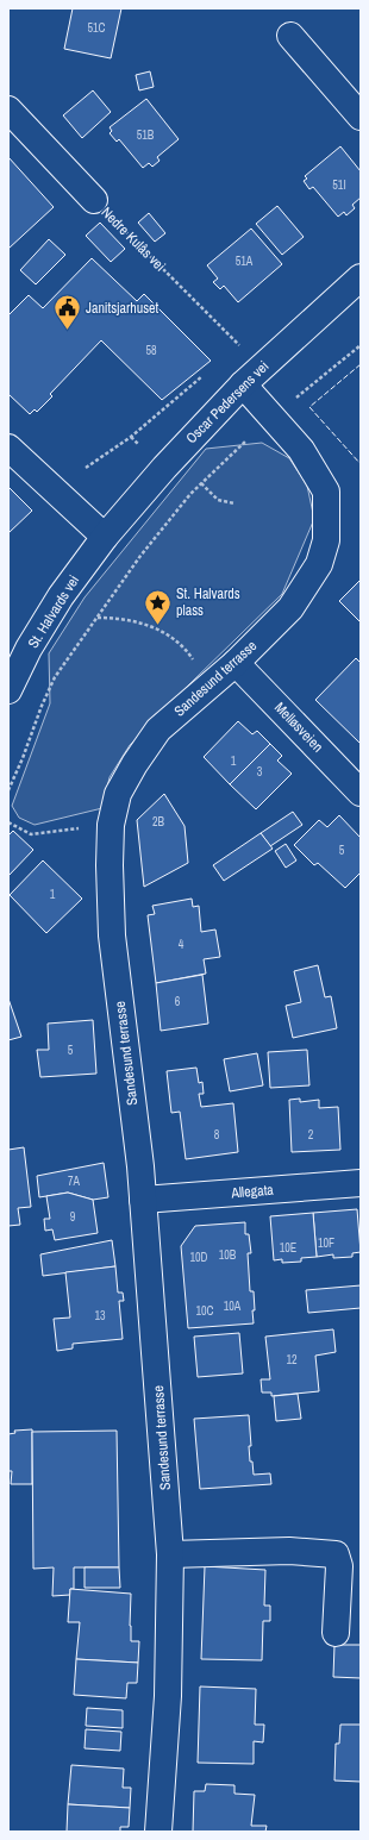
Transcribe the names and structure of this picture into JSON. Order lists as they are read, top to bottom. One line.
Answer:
{"streets":{"street":["Nedre Kulås vei","Oscar Pedersens vei","St. Halvards vei","Sandesund terrasse","Melløsveien","Allegata"]},"crossings":[["Nedre Kulås vei","Oscar Pedersens vei"],["Nedre Kulås vei","Sandesund terrasse"],["Oscar Pedersens vei","St. Halvards vei"],["Oscar Pedersens vei","Sandesund terrasse"],["Sandesund terrasse","Melløsveien"],["Sandesund terrasse","Allegata"]],"places":{"public building":["Janitsjarhuset"],"place":["St. Halvards plass"]},"house_numbers":["51C","51B","51I","51A","58","1","3","2B","5","1","4","6","5","8","2","7A","9","10F","10E","10B","10D","10A","10C","13","12"]}
